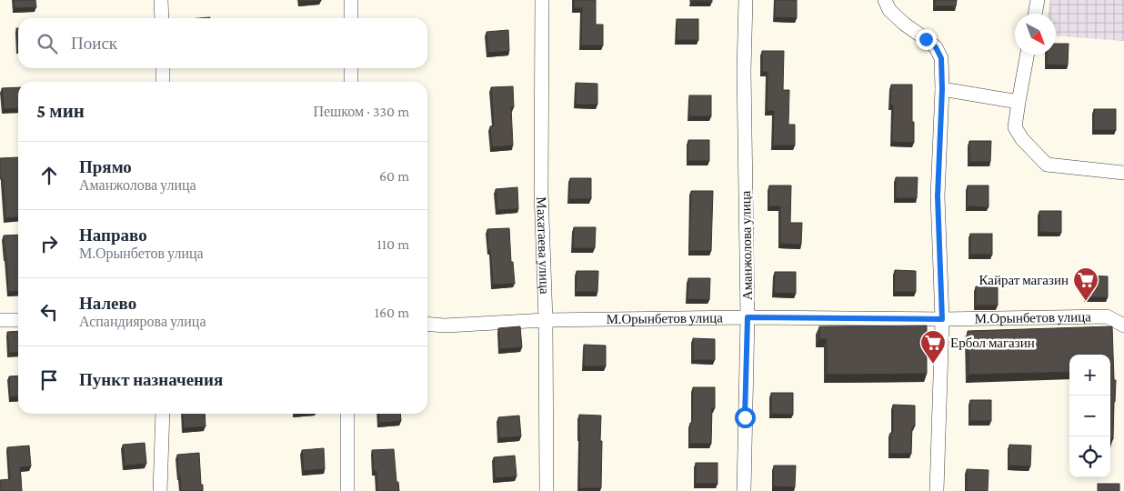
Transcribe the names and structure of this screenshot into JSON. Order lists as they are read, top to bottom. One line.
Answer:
{"streets":{"street":["Махатаева улица","Аманжолова улица","М.Орынбетов улица"]},"crossings":[["Махатаева улица","М.Орынбетов улица"],["Аманжолова улица","М.Орынбетов улица"]],"places":{"supermarket":["Кайрат магазин","Ербол магазин"]},"north":"bottom right","page":{"search":"Поиск","heading":["5 мин","Пешком · 330 m"],"list":[["Прямо","Аманжолова улица","60 m"],["Направо","М.Орынбетов улица","110 m"],["Налево","Аспандиярова улица","160 m"],"Пункт назначения"],"map_buttons":["+","−"]}}
